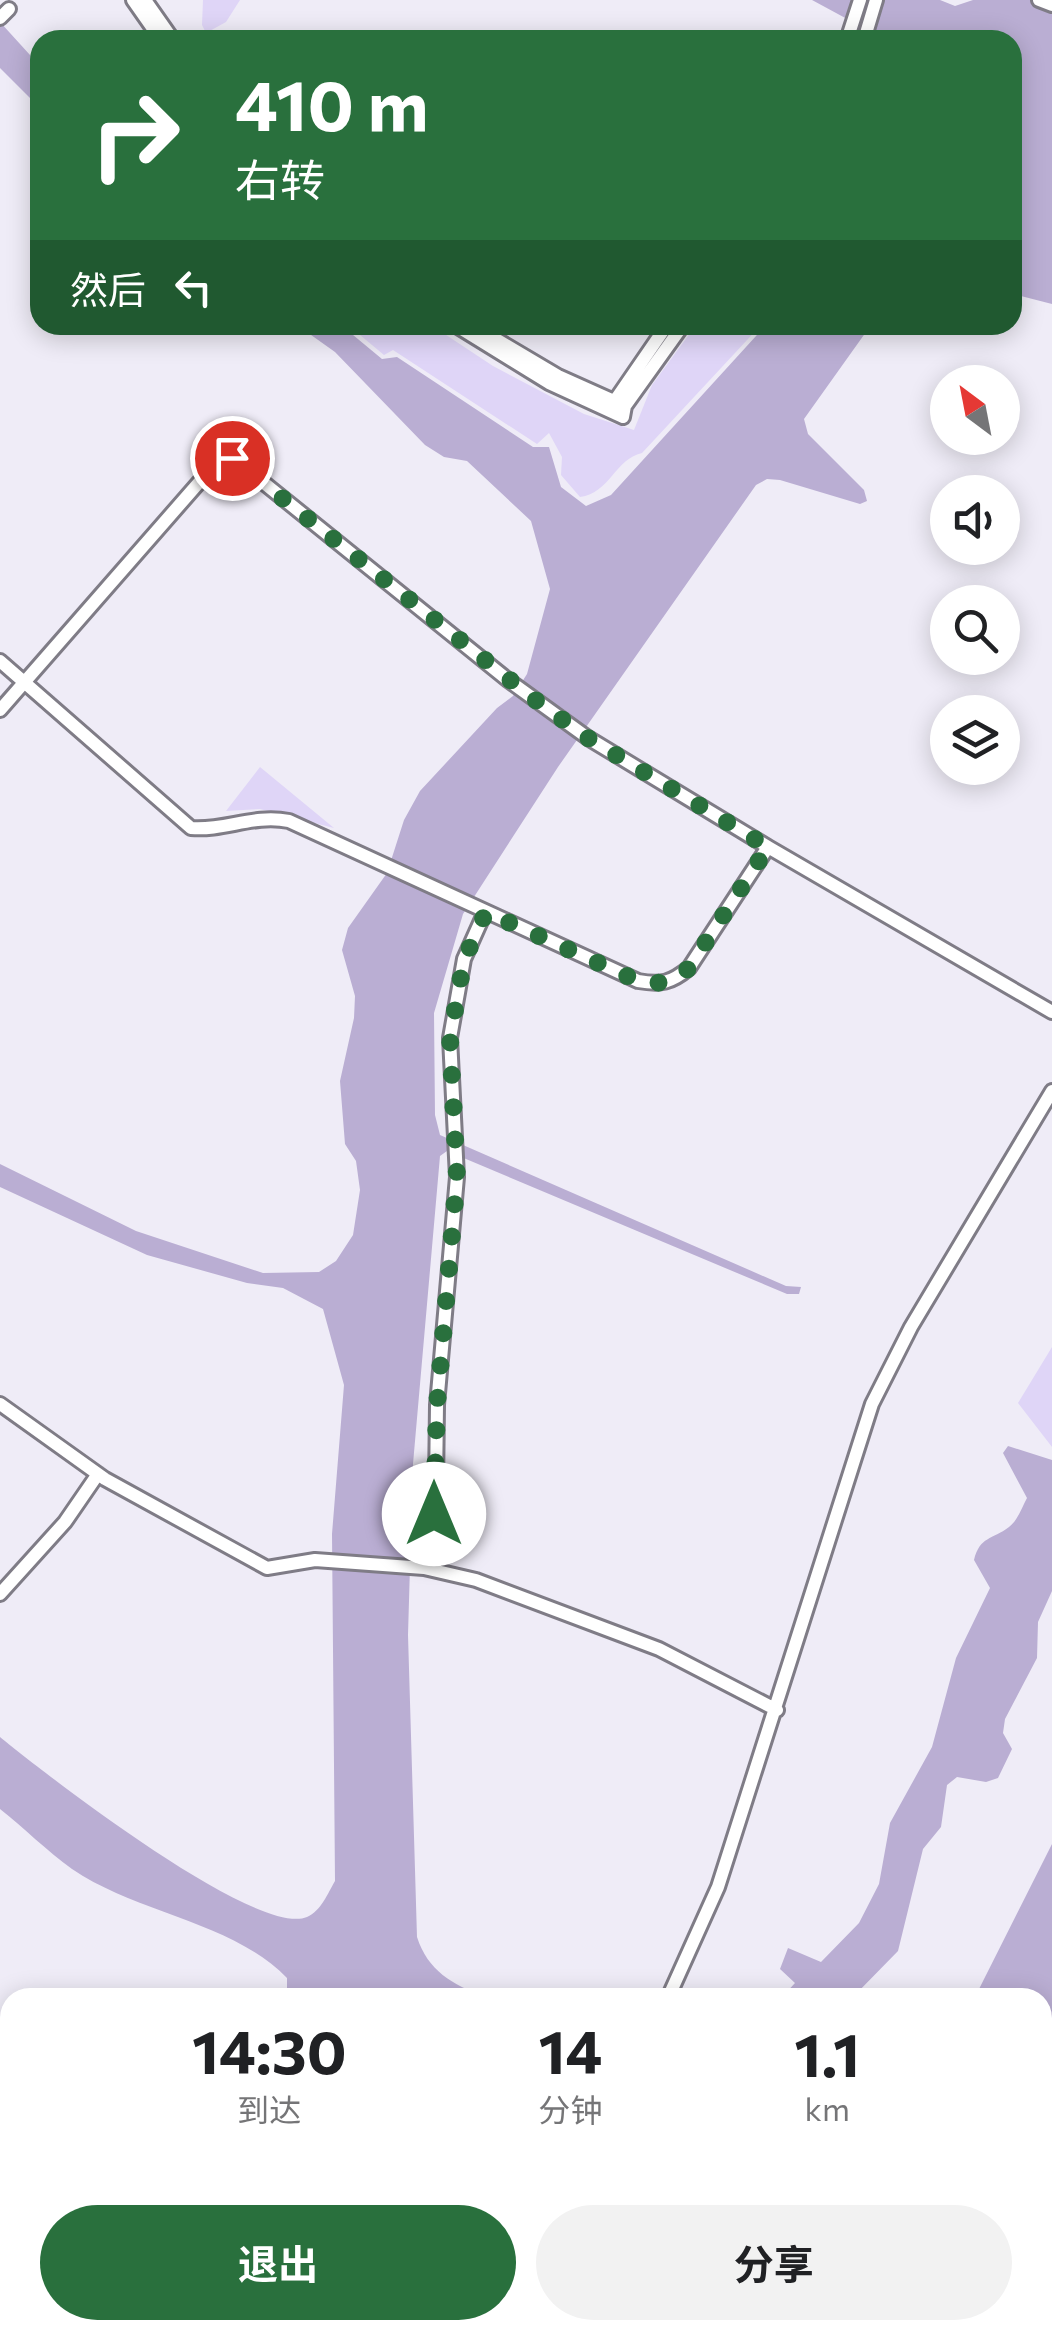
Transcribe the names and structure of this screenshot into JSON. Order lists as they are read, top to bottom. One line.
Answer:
{"north":"top left","page":{"turn":["410 m","右转"],"then":"然后","eta":["14:30","到达","14","分钟","1.1","km"],"buttons":["退出","分享"]}}
